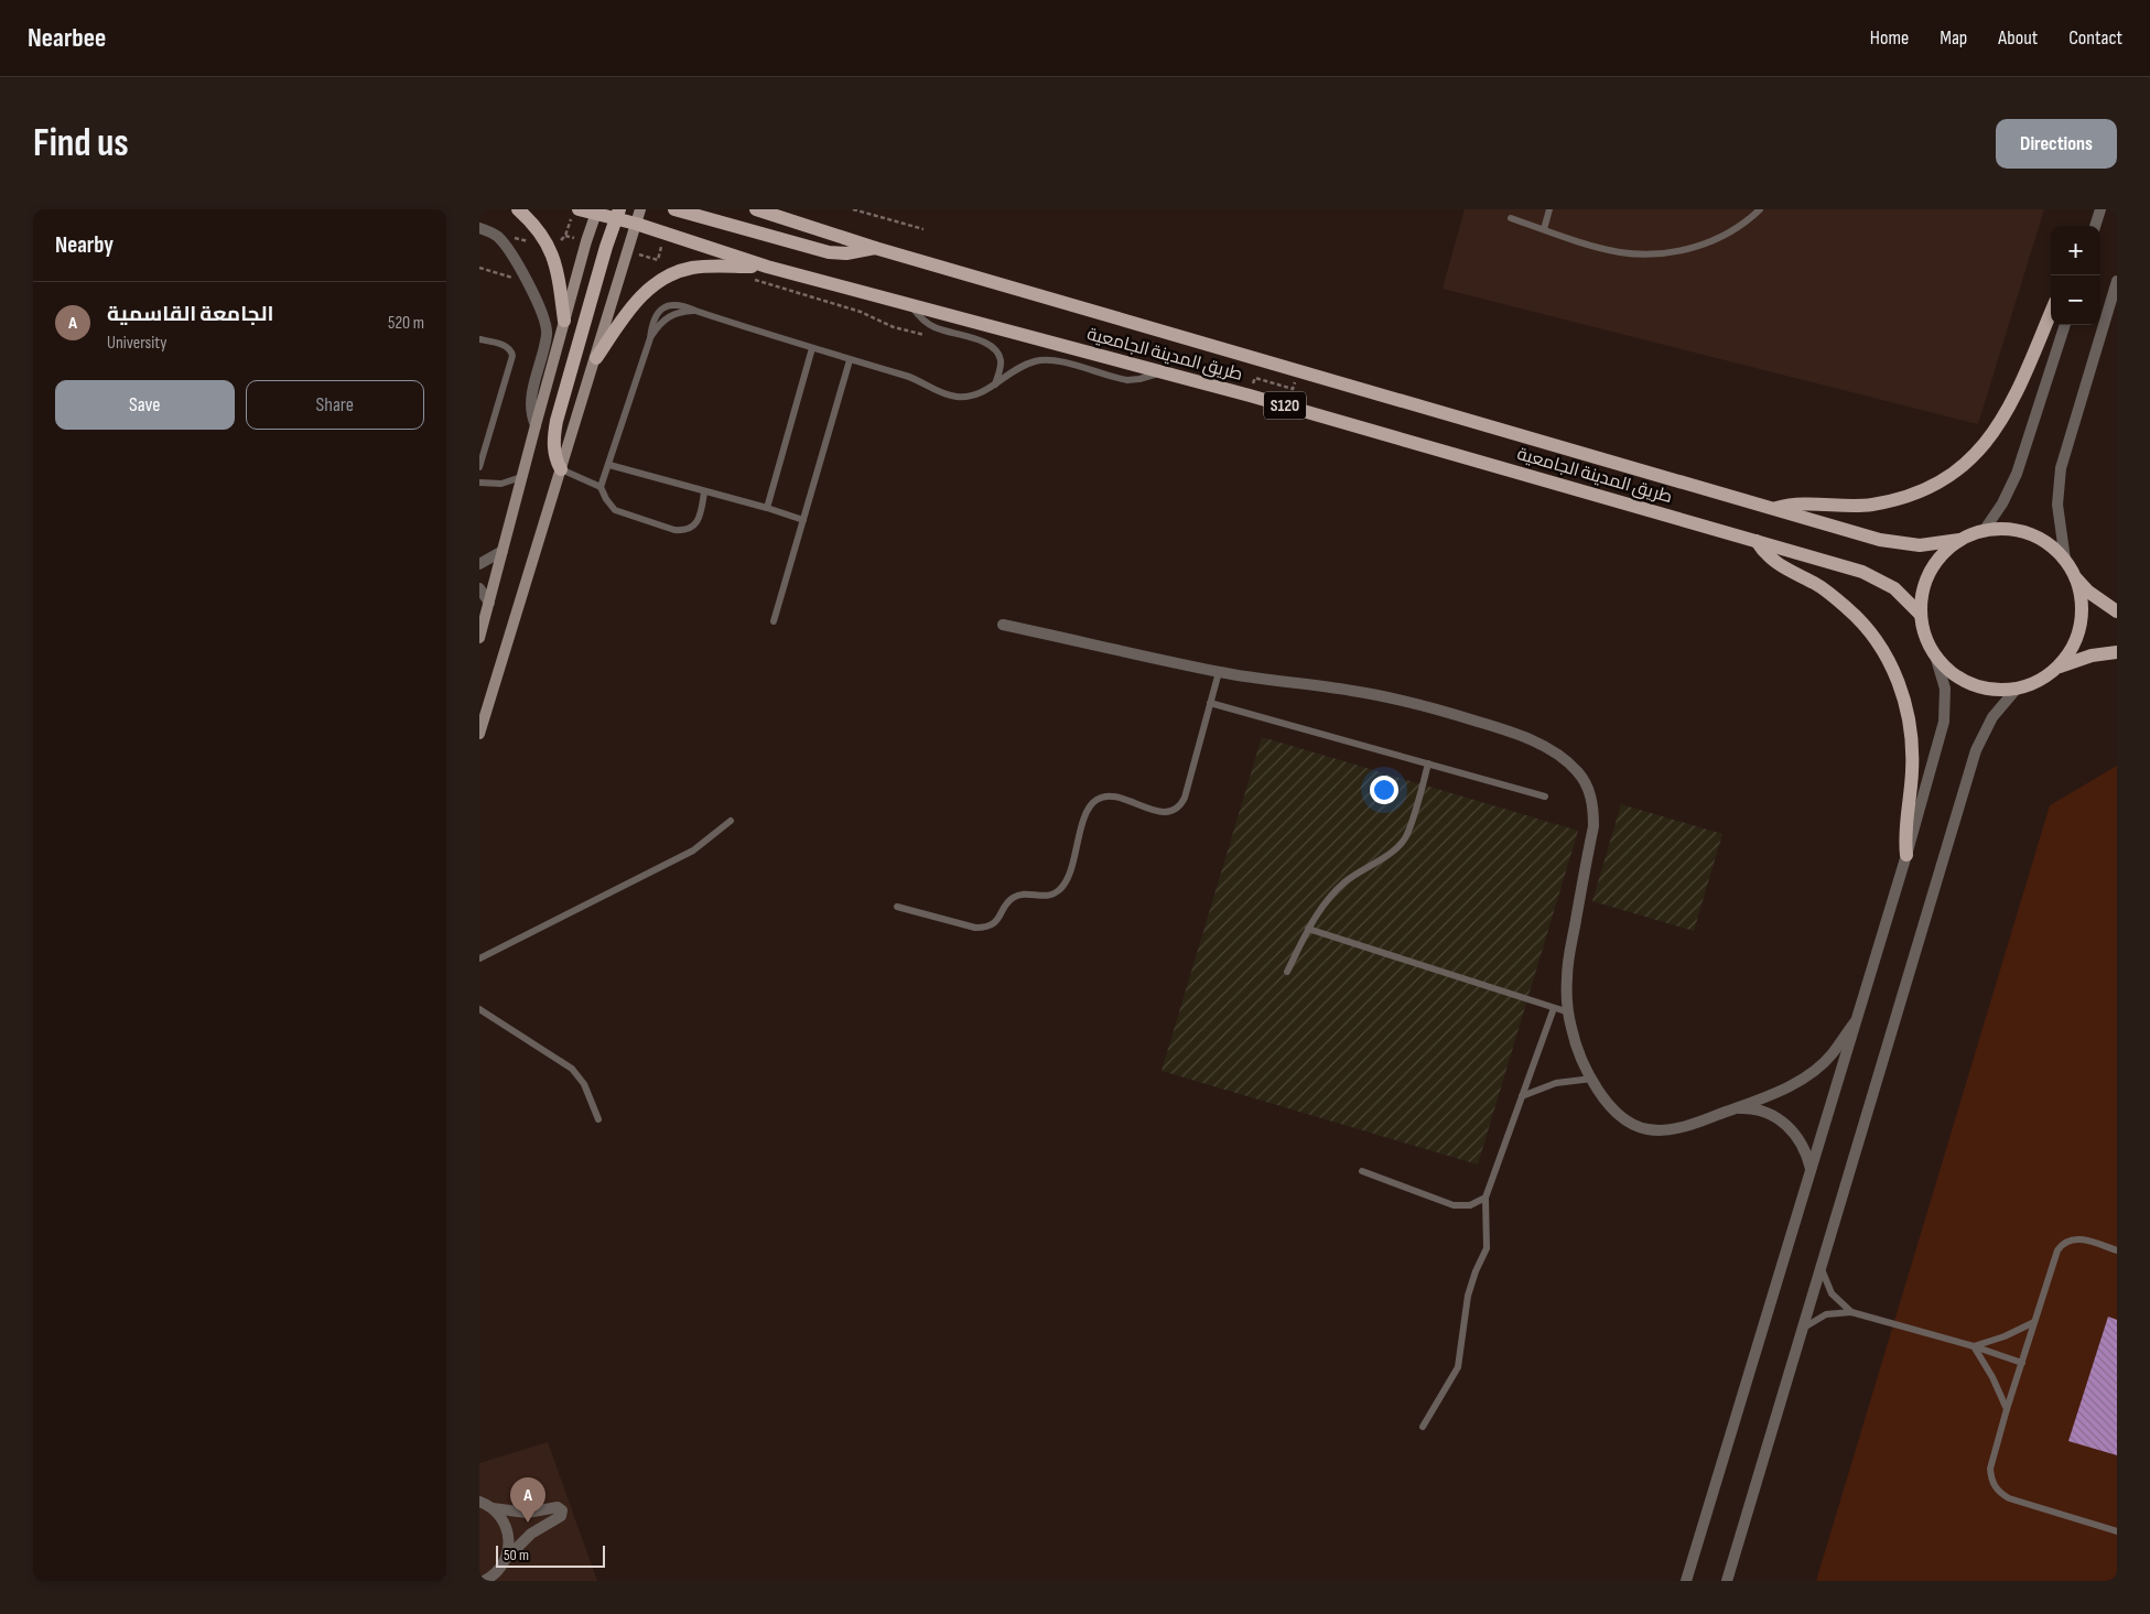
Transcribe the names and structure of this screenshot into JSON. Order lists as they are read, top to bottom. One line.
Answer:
{"streets":{"main road":["طريق المدينة الجامعية","S120"]},"scale_bar":"50 m","page":{"header":"Nearbee","nav":["Home","Map","About","Contact"],"buttons":["Directions",["Save","Share"]],"title":"Find us","heading":"Nearby","map_buttons":["+","−"],"list":[{"mark":"A","name":"الجامعة القاسمية","note":"University","value":"520 m"}],"pins":"A","scale":"50 m"}}
